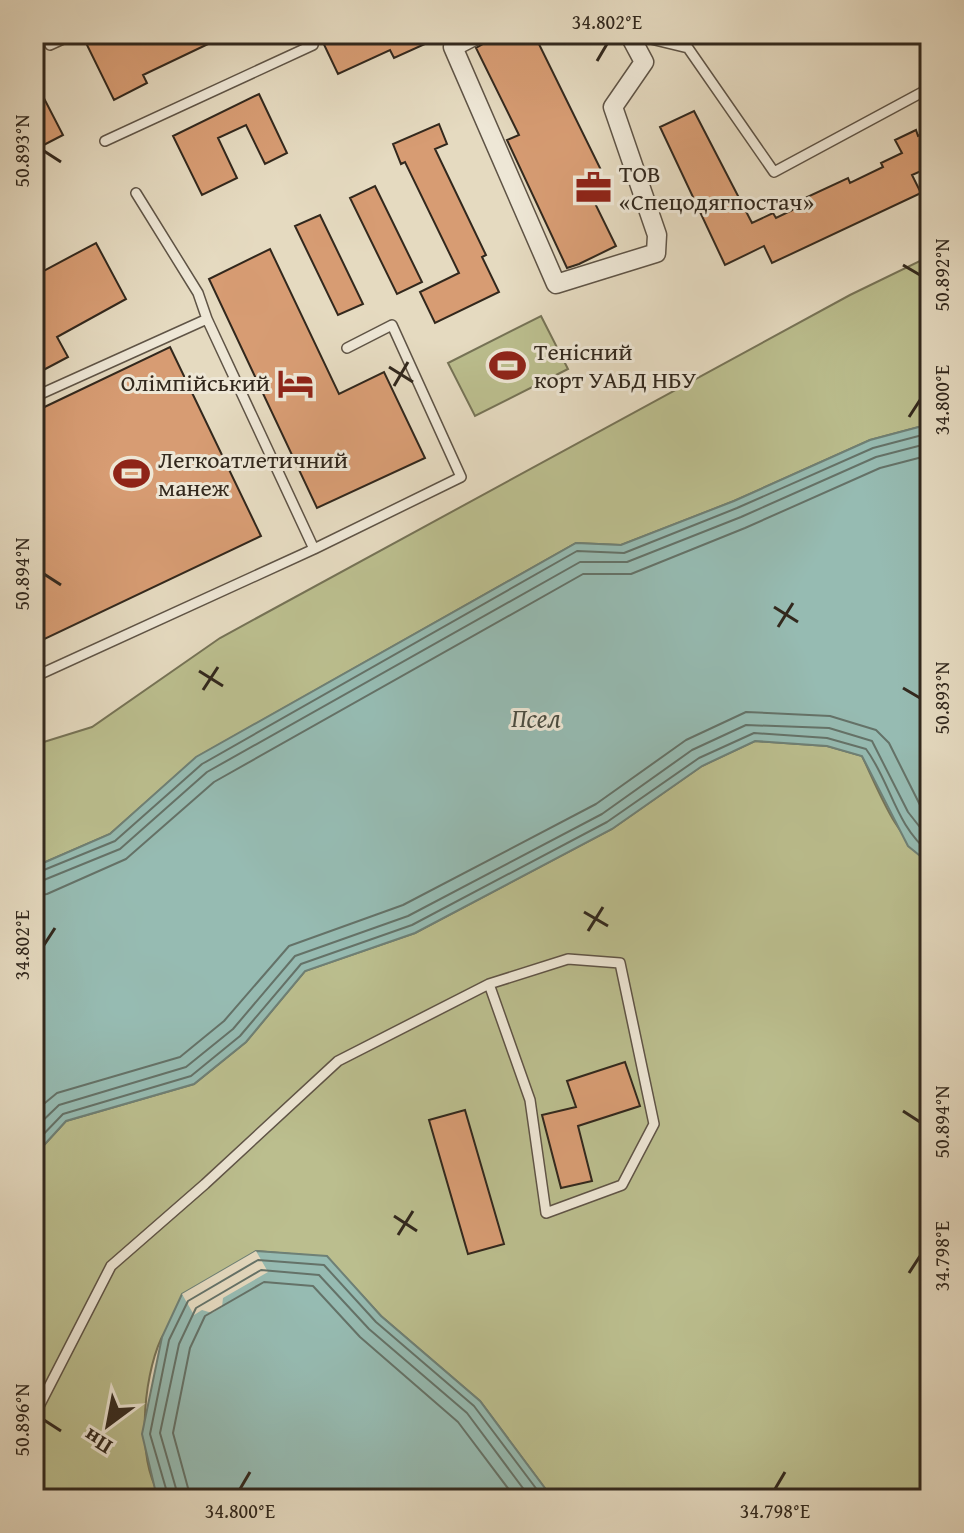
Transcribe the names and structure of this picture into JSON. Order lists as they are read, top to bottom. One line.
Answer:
{"water":["Псел"],"places":{"office":["ТОВ «Спецодягпостач»"],"sports":["Тенісний корт УАБД НБУ","Легкоатлетичний манеж"],"hotel":["Олімпійський"]},"north":"bottom left","coordinates":["34.802°E","50.893°N","50.892°N","34.800°E","50.894°N","34.798°E","50.896°N"]}
